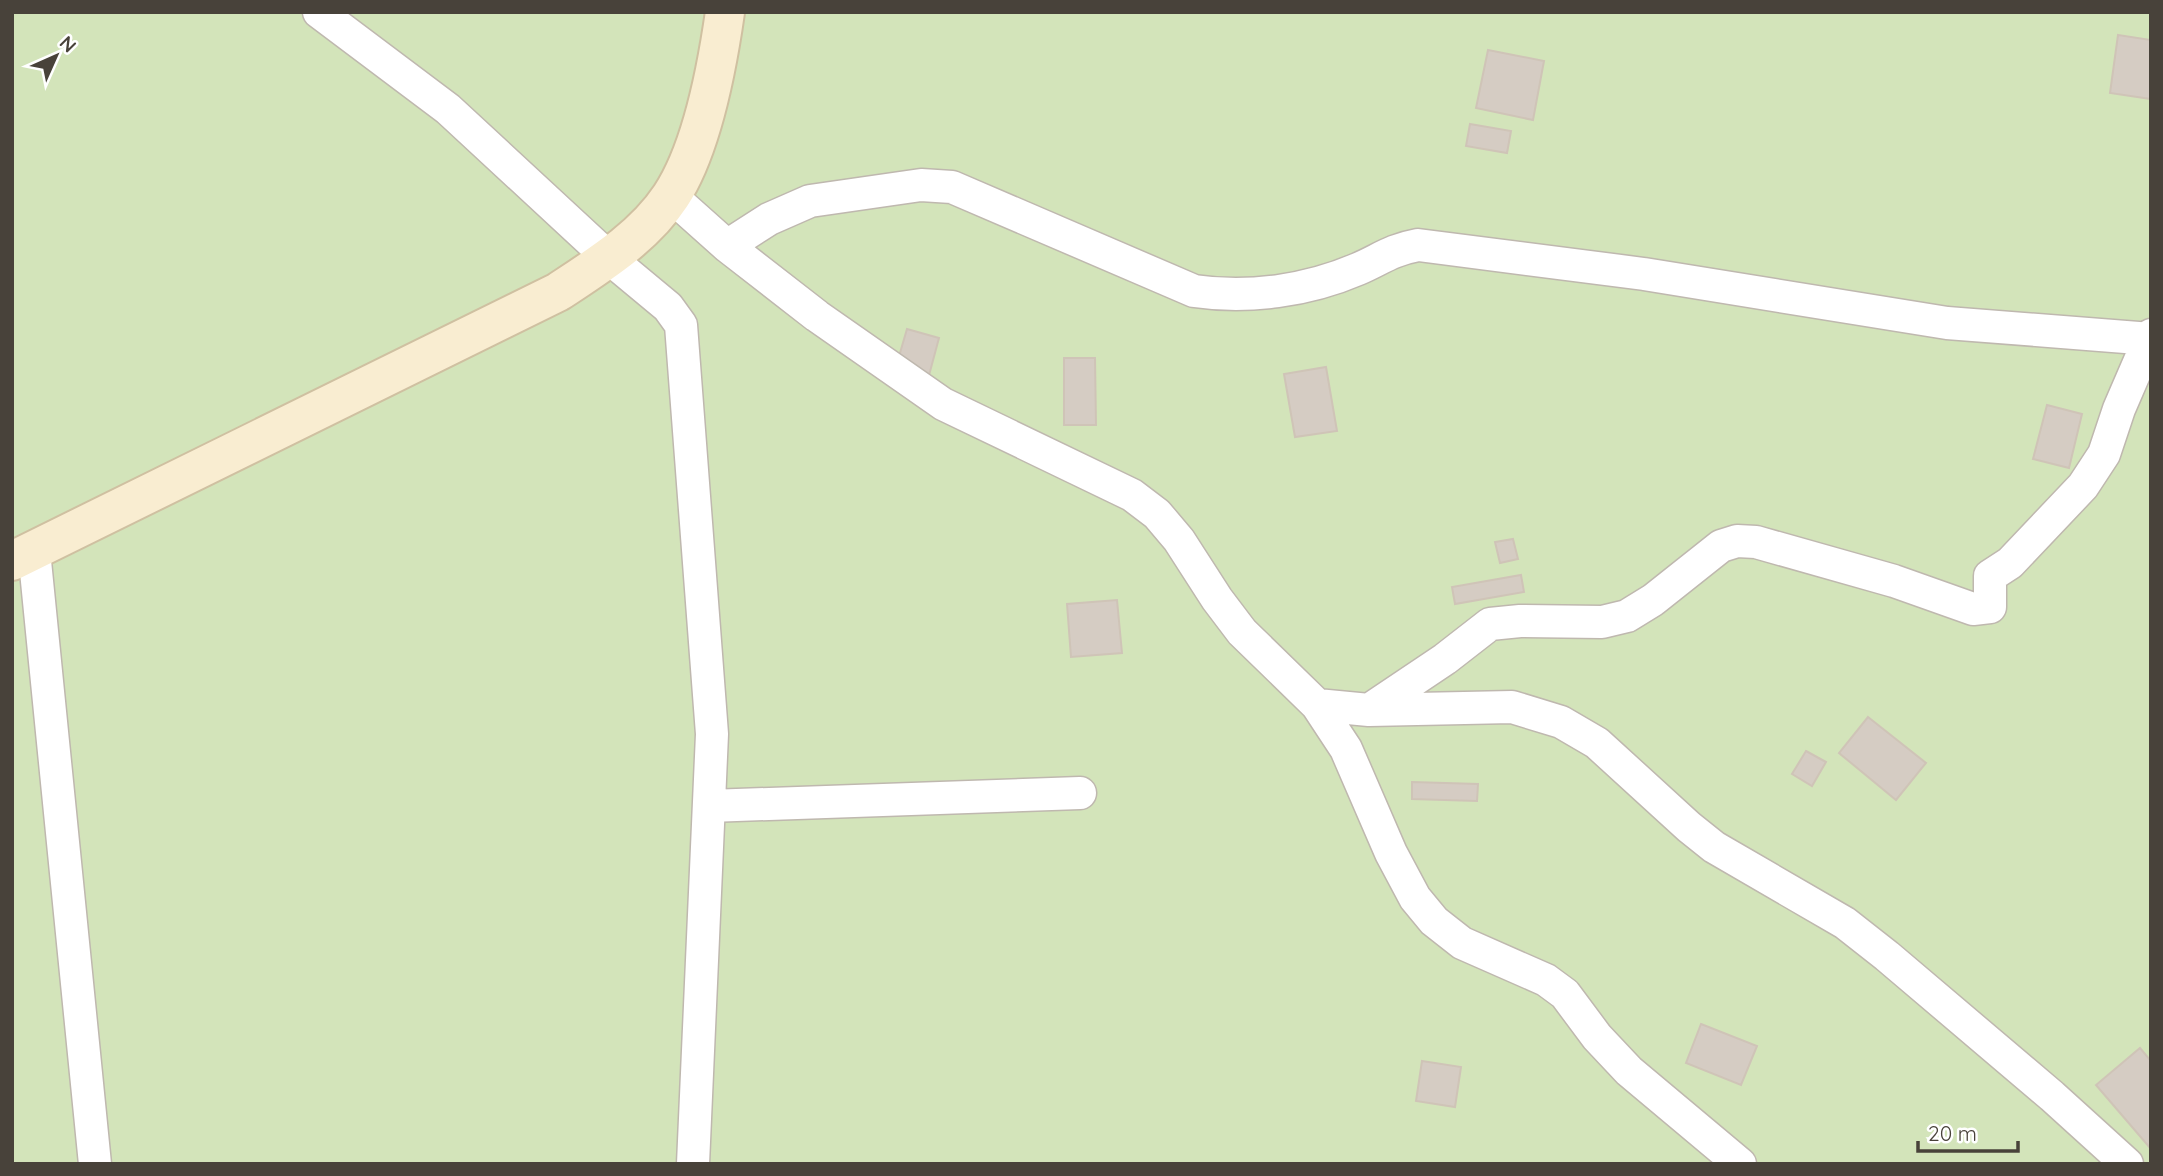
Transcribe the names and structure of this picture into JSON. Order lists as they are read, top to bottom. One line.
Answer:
{"scale_bar":"20 m","north":"top right"}
